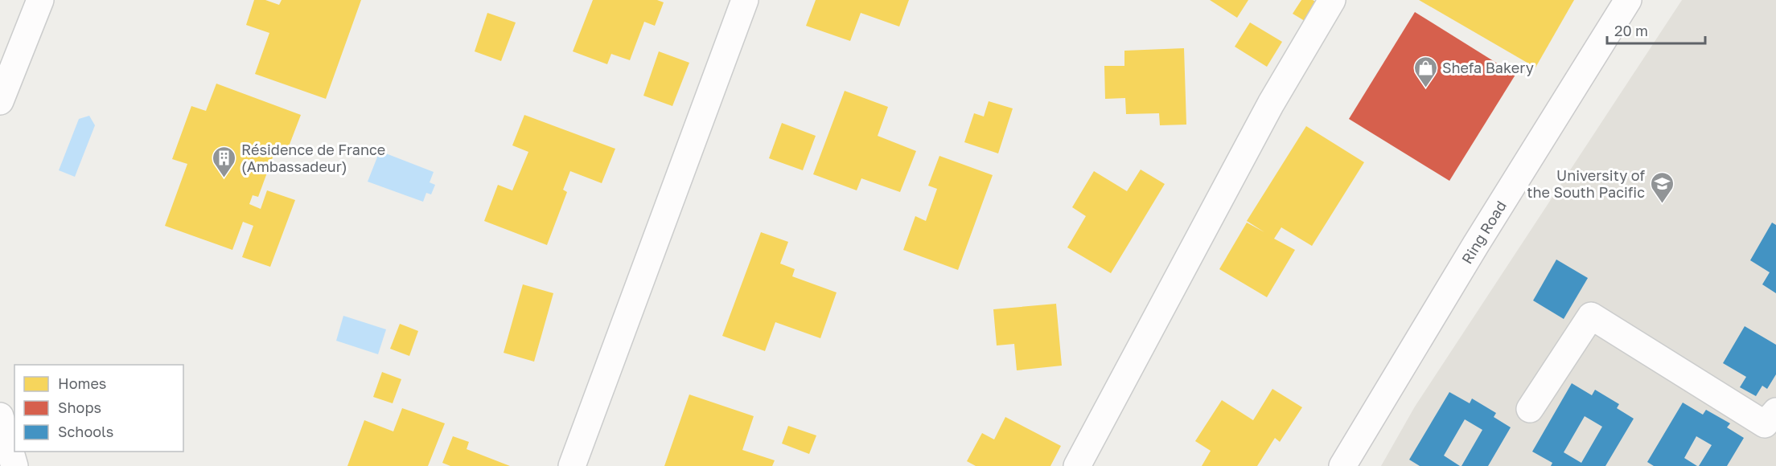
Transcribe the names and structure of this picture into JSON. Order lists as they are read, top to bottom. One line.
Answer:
{"streets":{"street":["Ring Road"]},"places":{"shop":["Shefa Bakery"],"building":["Résidence de France (Ambassadeur)"],"school or university":["University of the South Pacific"]},"legend":["Homes","Shops","Schools"],"scale_bar":"20 m"}
